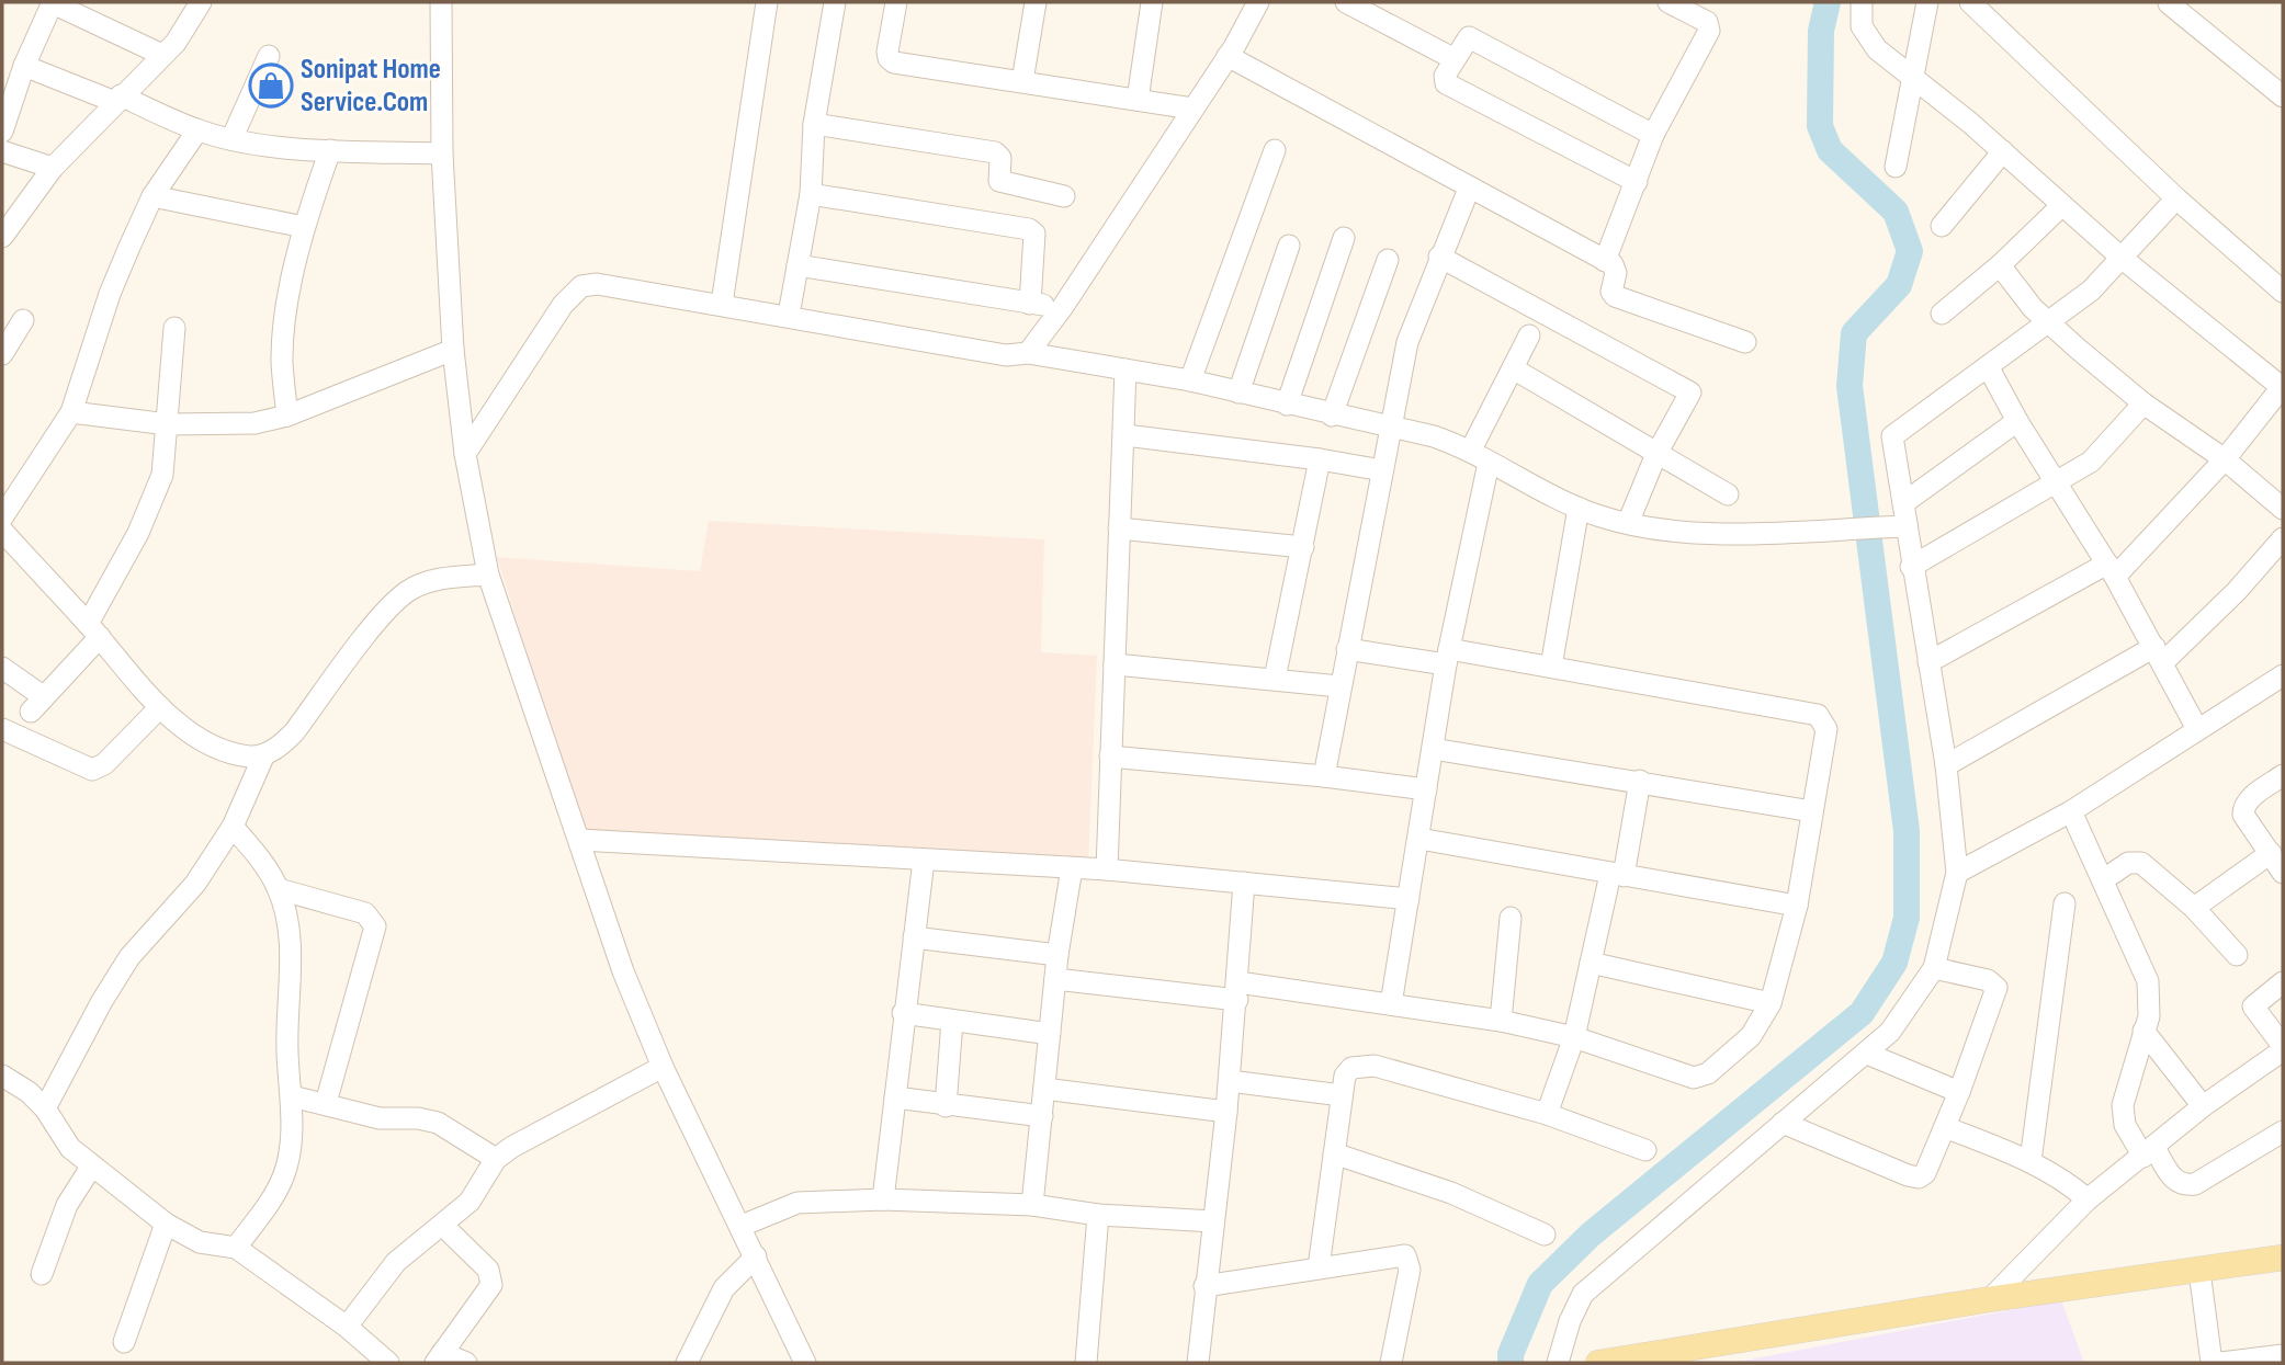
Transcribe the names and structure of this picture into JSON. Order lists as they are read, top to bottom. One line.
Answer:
{"places":{"shop":["Sonipat Home Service.Com"]}}
